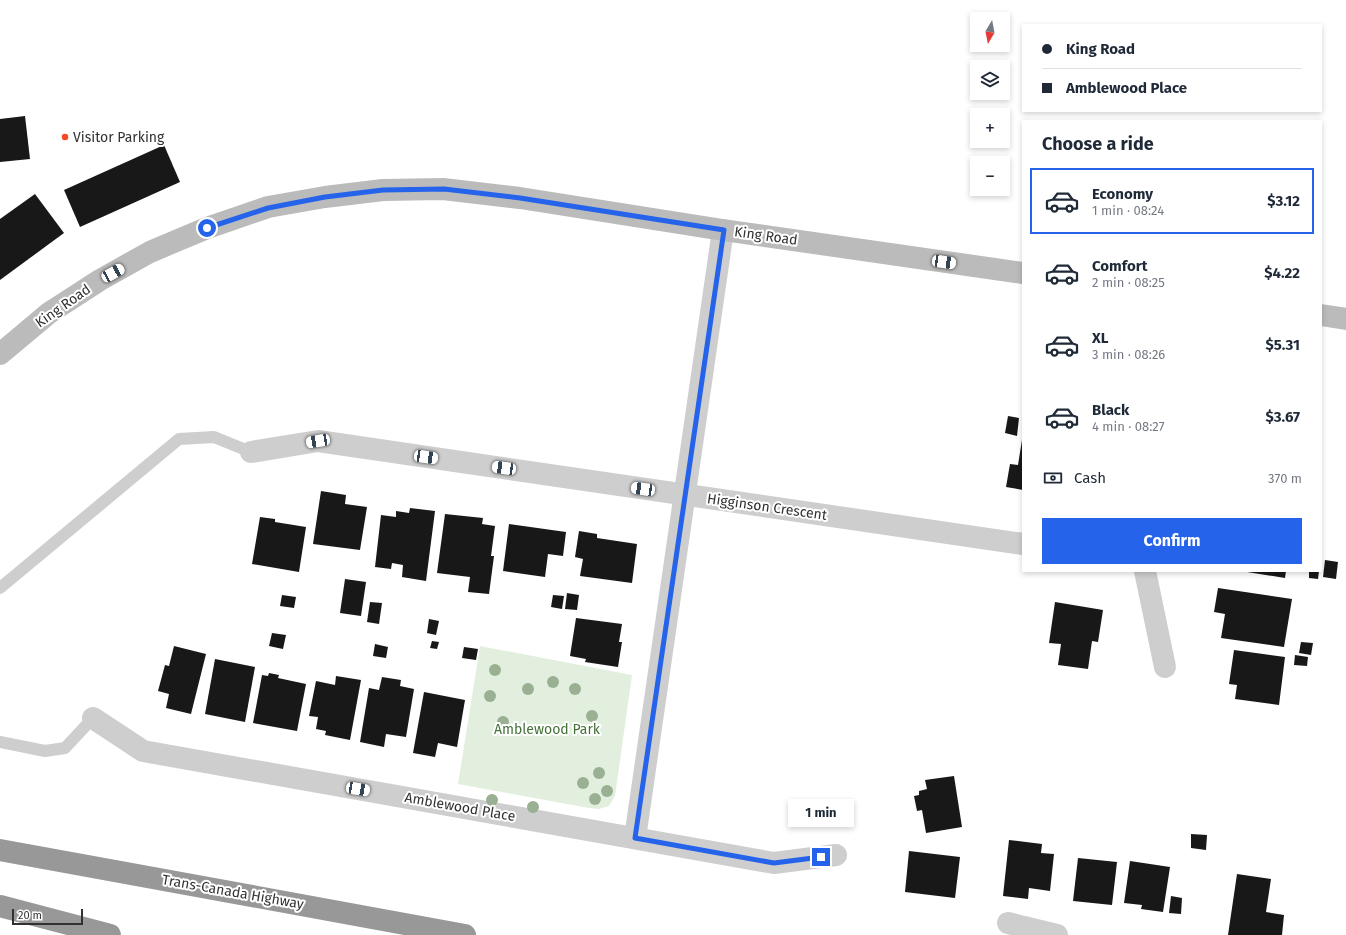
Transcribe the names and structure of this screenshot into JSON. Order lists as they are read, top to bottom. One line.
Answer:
{"streets":{"highway":["Trans-Canada Highway"],"street":["King Road","Higginson Crescent","Amblewood Place"]},"parks":["Amblewood Park"],"places":["Visitor Parking"],"scale_bar":"20 m","north":"bottom","page":{"map_buttons":["+","−"],"banner":["King Road","Amblewood Place"],"heading":"Choose a ride","list":[{"name":"Economy","note":"1 min · 08:24","value":"$3.12"},{"name":"Comfort","note":"2 min · 08:25","value":"$4.22"},{"name":"XL","note":"3 min · 08:26","value":"$5.31"},{"name":"Black","note":"4 min · 08:27","value":"$3.67"}],"pay":["Cash","370 m"],"buttons":"Confirm","bubble":"1 min","scale":"20 m"}}
